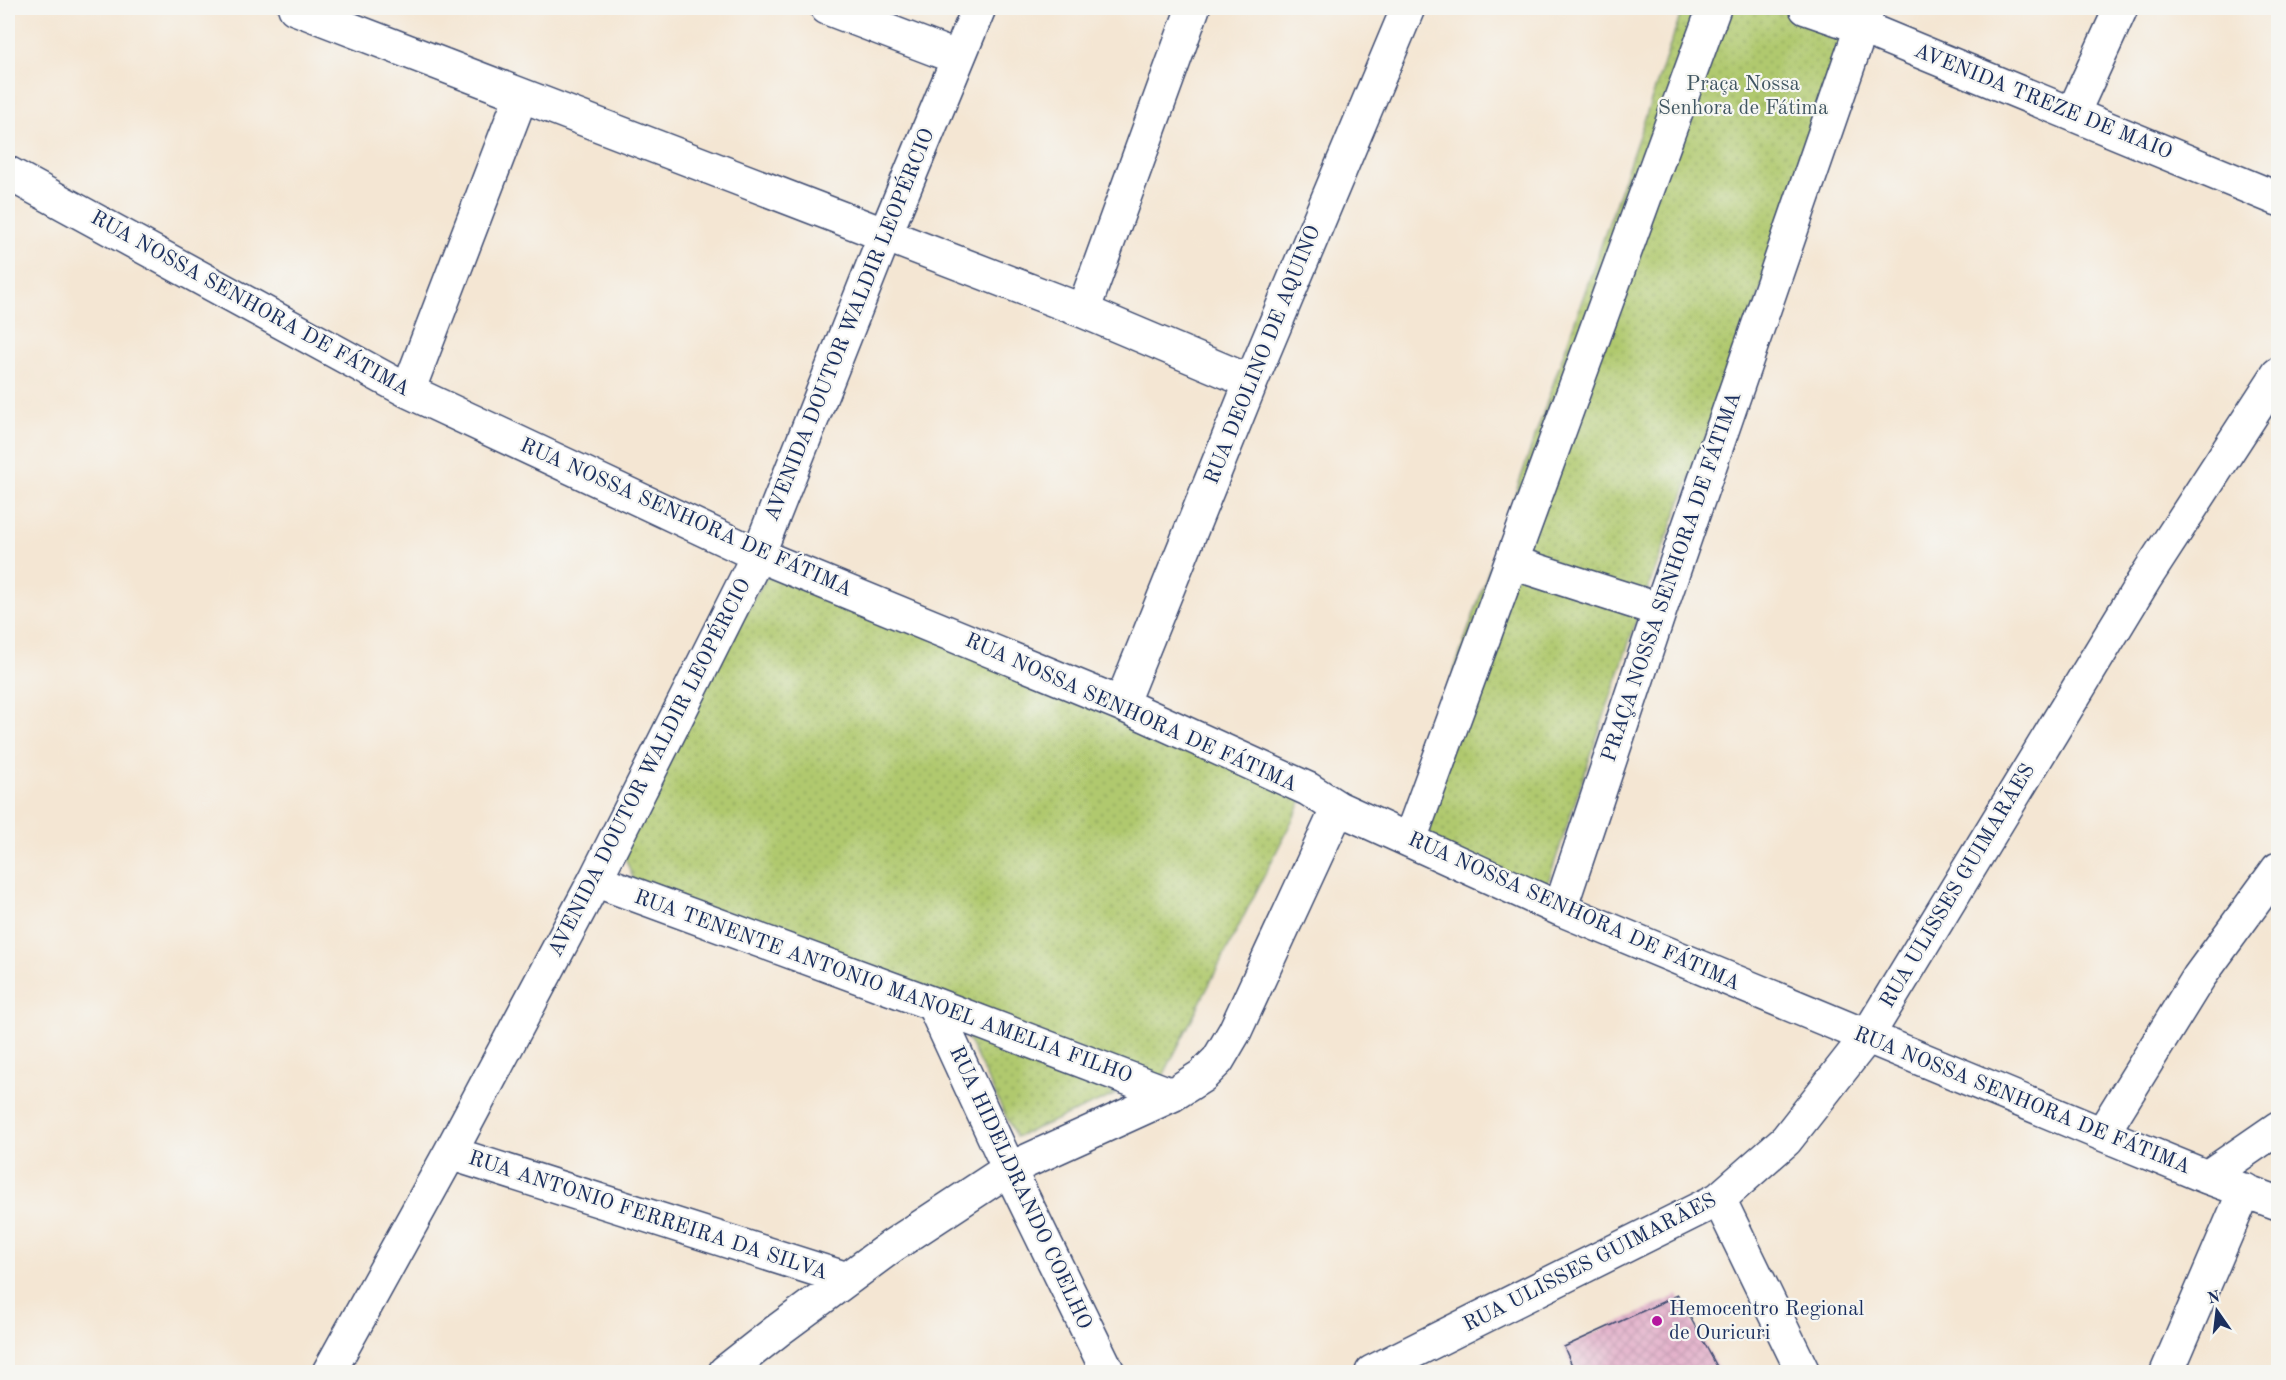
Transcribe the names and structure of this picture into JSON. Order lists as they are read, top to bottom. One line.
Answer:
{"streets":{"street":["AVENIDA TREZE DE MAIO","RUA NOSSA SENHORA DE FÁTIMA","AVENIDA DOUTOR WALDIR LEOPÉRCIO","RUA DEOLINO DE AQUINO","PRAÇA NOSSA SENHORA DE FÁTIMA","RUA ULISSES GUIMARÃES","RUA TENENTE ANTONIO MANOEL AMELIA FILHO","RUA HIDELDRANDO COELHO","RUA ANTONIO FERREIRA DA SILVA"]},"crossings":[["AVENIDA TREZE DE MAIO","PRAÇA NOSSA SENHORA DE FÁTIMA"],["RUA NOSSA SENHORA DE FÁTIMA","AVENIDA DOUTOR WALDIR LEOPÉRCIO"],["RUA NOSSA SENHORA DE FÁTIMA","RUA DEOLINO DE AQUINO"],["RUA NOSSA SENHORA DE FÁTIMA","PRAÇA NOSSA SENHORA DE FÁTIMA"],["RUA NOSSA SENHORA DE FÁTIMA","RUA ULISSES GUIMARÃES"],["AVENIDA DOUTOR WALDIR LEOPÉRCIO","RUA TENENTE ANTONIO MANOEL AMELIA FILHO"],["AVENIDA DOUTOR WALDIR LEOPÉRCIO","RUA ANTONIO FERREIRA DA SILVA"],["RUA TENENTE ANTONIO MANOEL AMELIA FILHO","RUA HIDELDRANDO COELHO"]],"parks":["Praça Nossa Senhora de Fátima"],"places":["Hemocentro Regional de Ouricuri"],"north":"top"}
